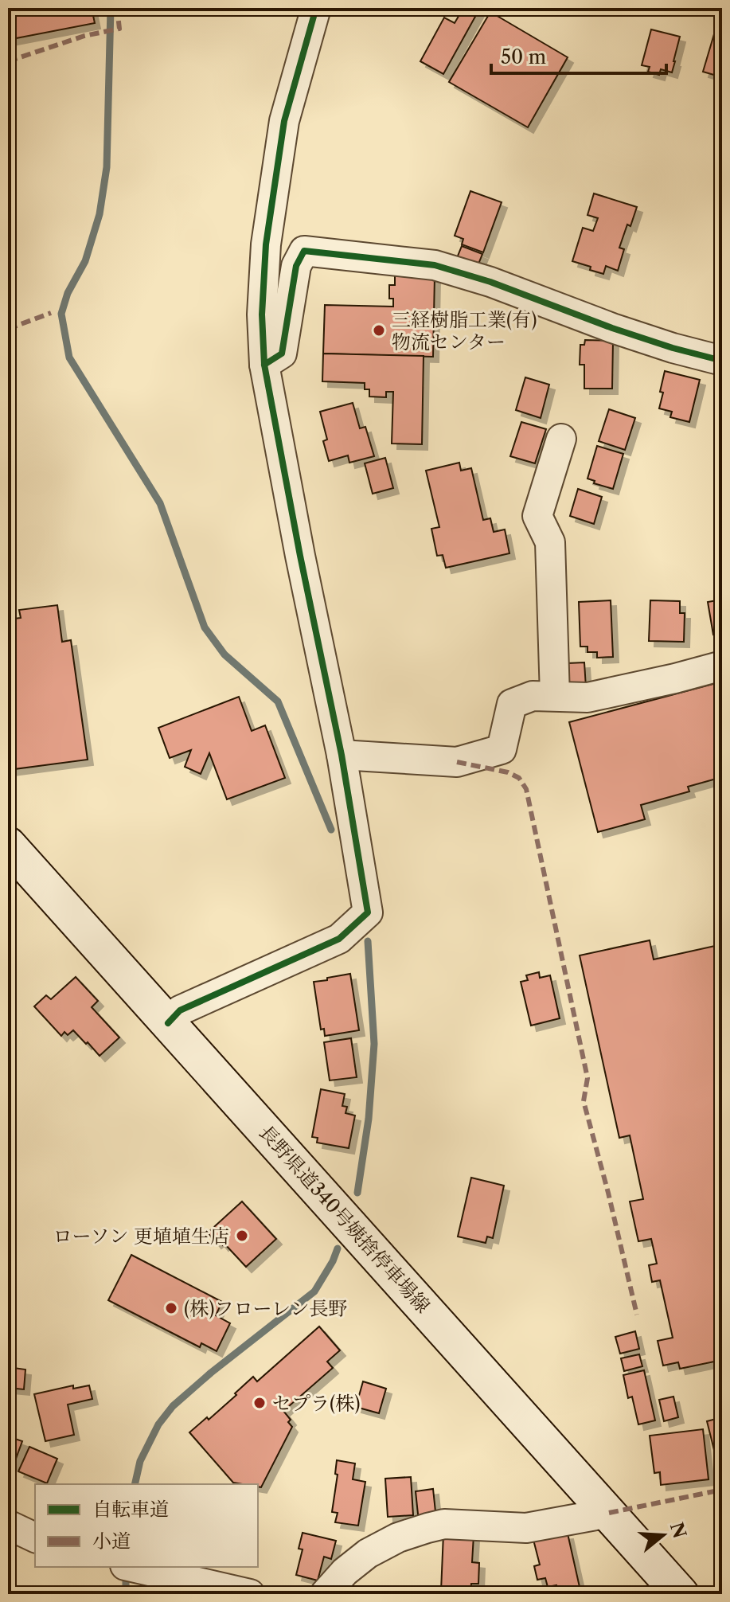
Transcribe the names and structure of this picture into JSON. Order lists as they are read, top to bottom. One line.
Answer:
{"streets":{"main road":["長野県道340号姨捨停車場線"]},"places":["三経樹脂工業(有) 物流センター","ローソン 更埴埴生店","(株)フローレン長野","セプラ(株)"],"legend":["自転車道","小道"],"scale_bar":"50 m","north":"right"}
